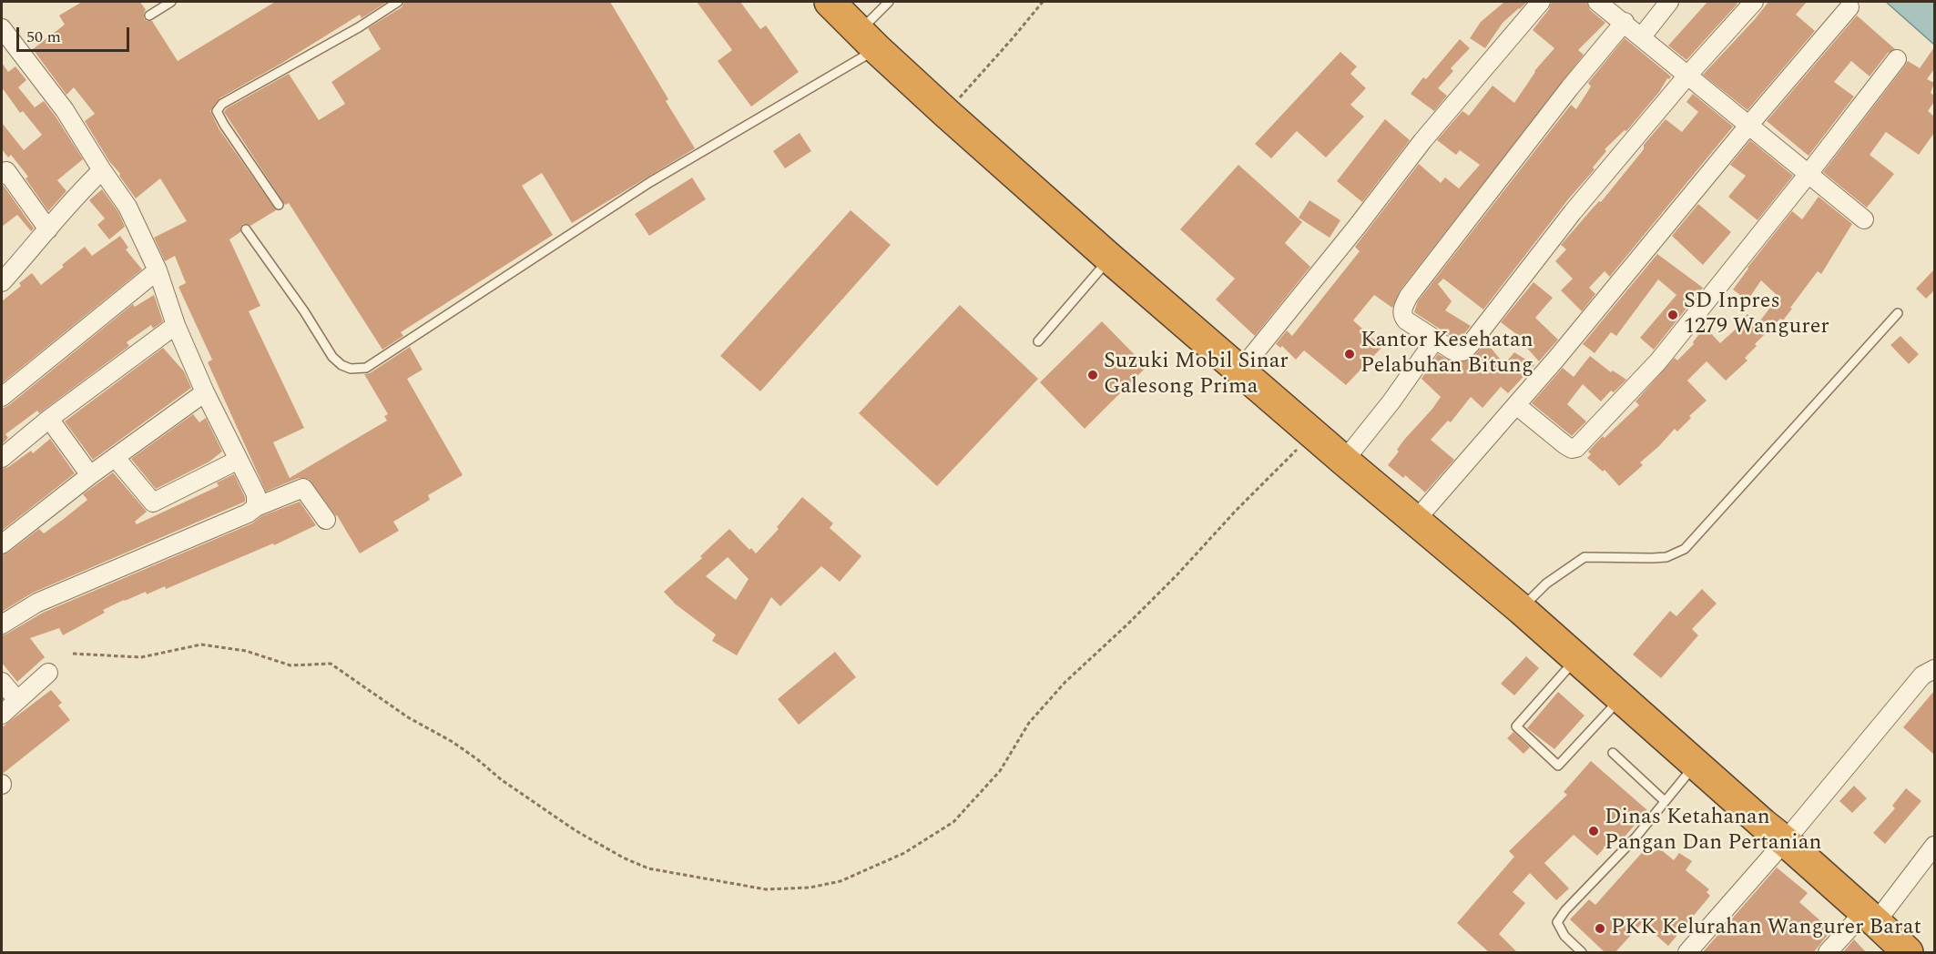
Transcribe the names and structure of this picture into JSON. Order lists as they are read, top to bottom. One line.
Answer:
{"places":["SD Inpres 1279 Wangurer","Kantor Kesehatan Pelabuhan Bitung","Suzuki Mobil Sinar Galesong Prima","Dinas Ketahanan Pangan Dan Pertanian","PKK Kelurahan Wangurer Barat"],"scale_bar":"50 m"}
